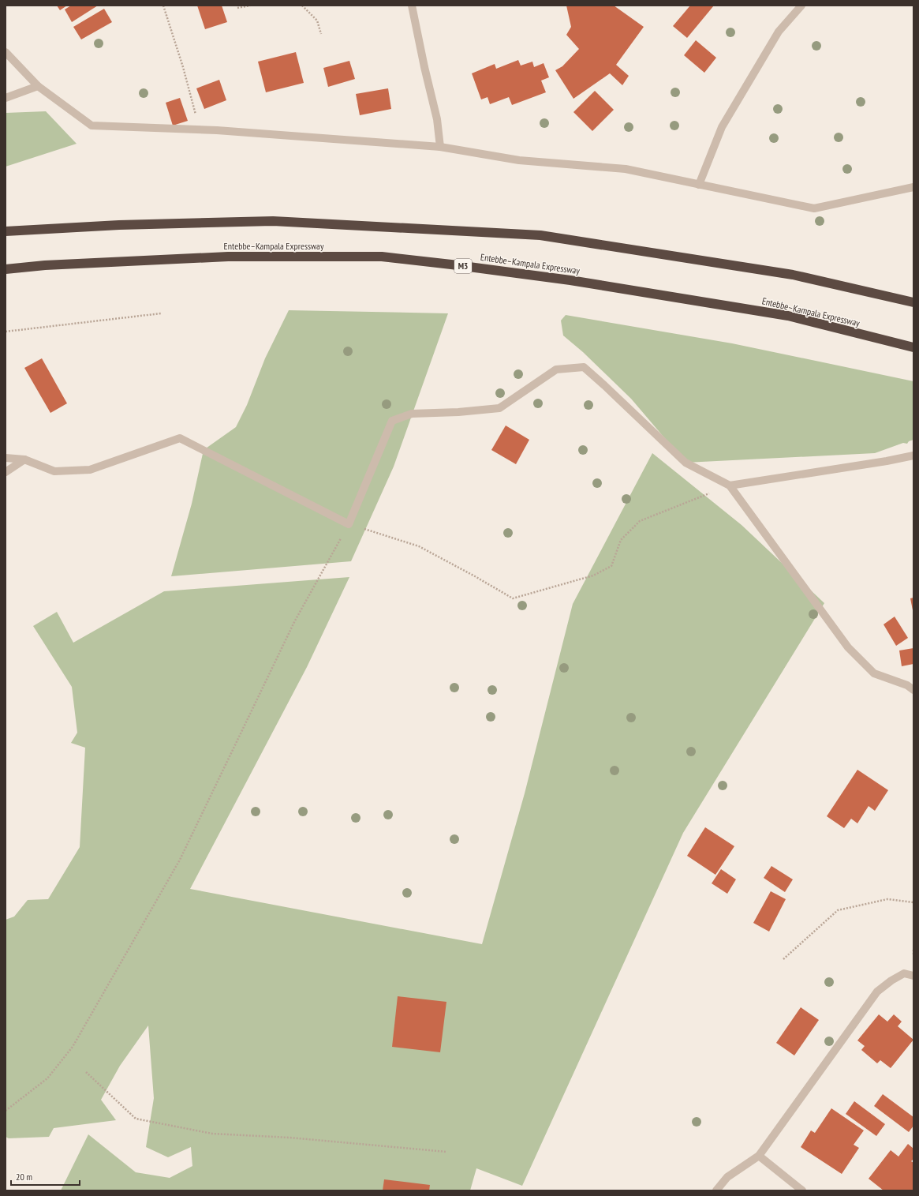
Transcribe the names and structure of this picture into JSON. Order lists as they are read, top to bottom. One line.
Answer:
{"streets":{"highway":["Entebbe–Kampala Expressway","M3"]},"scale_bar":"20 m"}
